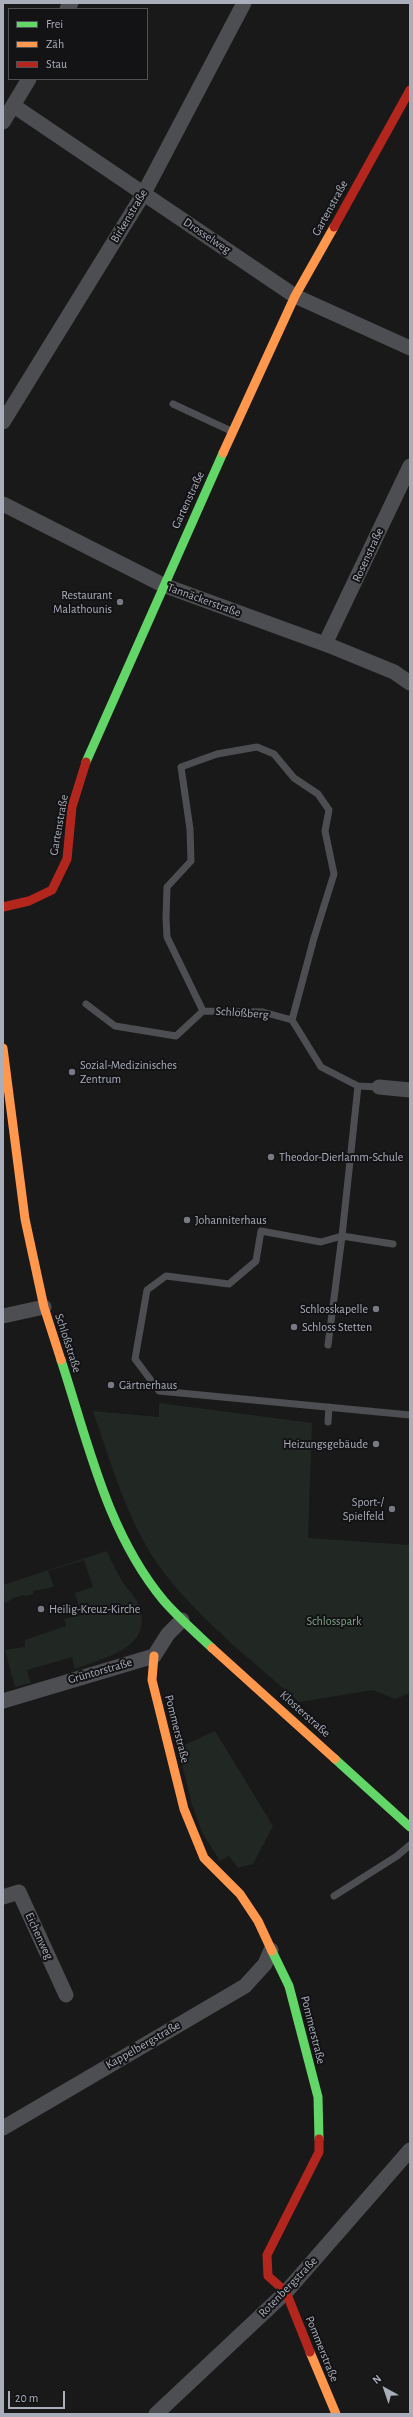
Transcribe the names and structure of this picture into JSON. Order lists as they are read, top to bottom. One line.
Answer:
{"streets":{"street":["Gartenstraße","Birkenstraße","Drosselweg","Rosenstraße","Tannäckerstraße","Schloßstraße","Grüntorstraße","Klosterstraße","Pommerstraße","Eichenweg","Kappelbergstraße","Rotenbergstraße"],"lane":["Schloßberg"]},"crossings":[["Gartenstraße","Drosselweg"],["Gartenstraße","Tannäckerstraße"],["Birkenstraße","Drosselweg"],["Rosenstraße","Tannäckerstraße"],["Schloßstraße","Klosterstraße"],["Grüntorstraße","Pommerstraße"],["Pommerstraße","Kappelbergstraße"],["Pommerstraße","Rotenbergstraße"]],"parks":["Schlosspark"],"places":["Restaurant Malathounis","Sozial-Medizinisches Zentrum","Theodor-Dierlamm-Schule","Johanniterhaus","Schlosskapelle","Schloss Stetten","Gärtnerhaus","Heizungsgebäude","Sport-/ Spielfeld","Heilig-Kreuz-Kirche"],"legend":["Frei","Zäh","Stau"],"scale_bar":"20 m","north":"top left"}
